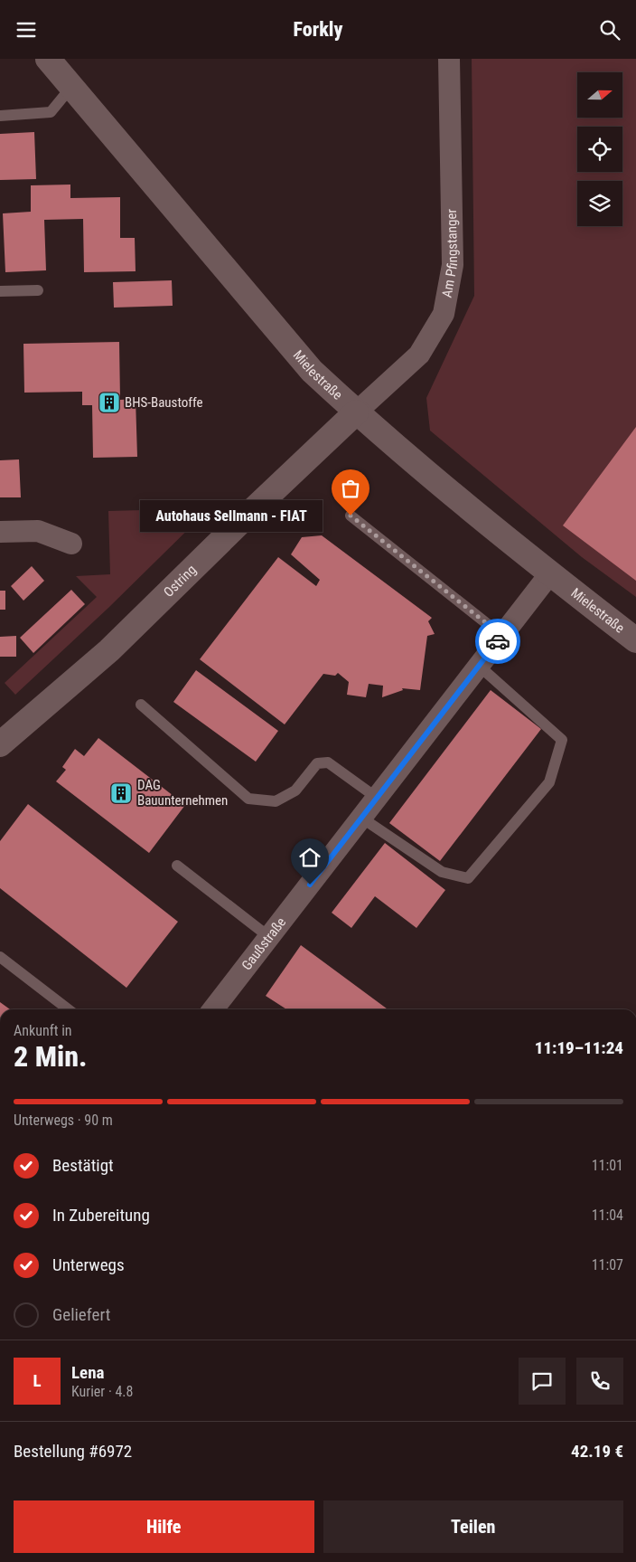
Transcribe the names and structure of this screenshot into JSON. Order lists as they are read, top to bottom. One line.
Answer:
{"streets":{"street":["Am Pfingstanger","Mielestraße","Ostring","Gaußstraße"]},"crossings":[["Am Pfingstanger","Mielestraße"],["Am Pfingstanger","Ostring"],["Mielestraße","Ostring"],["Mielestraße","Gaußstraße"]],"places":{"building":["BHS-Baustoffe","DAG Bauunternehmen"],"other":["Autohaus Sellmann - FIAT"]},"north":"right","page":{"header":"Forkly","bubble":"Autohaus Sellmann - FIAT","heading":["2 Min.","Ankunft in","11:19–11:24"],"panel":["Lena","Kurier · 4.8","Bestellung #6972","42.19 €"],"bar":"Unterwegs · 90 m","list":[["Bestätigt","11:01"],["In Zubereitung","11:04"],["Unterwegs","11:07"],"Geliefert"],"round":"L","buttons":["Hilfe","Teilen"]}}
